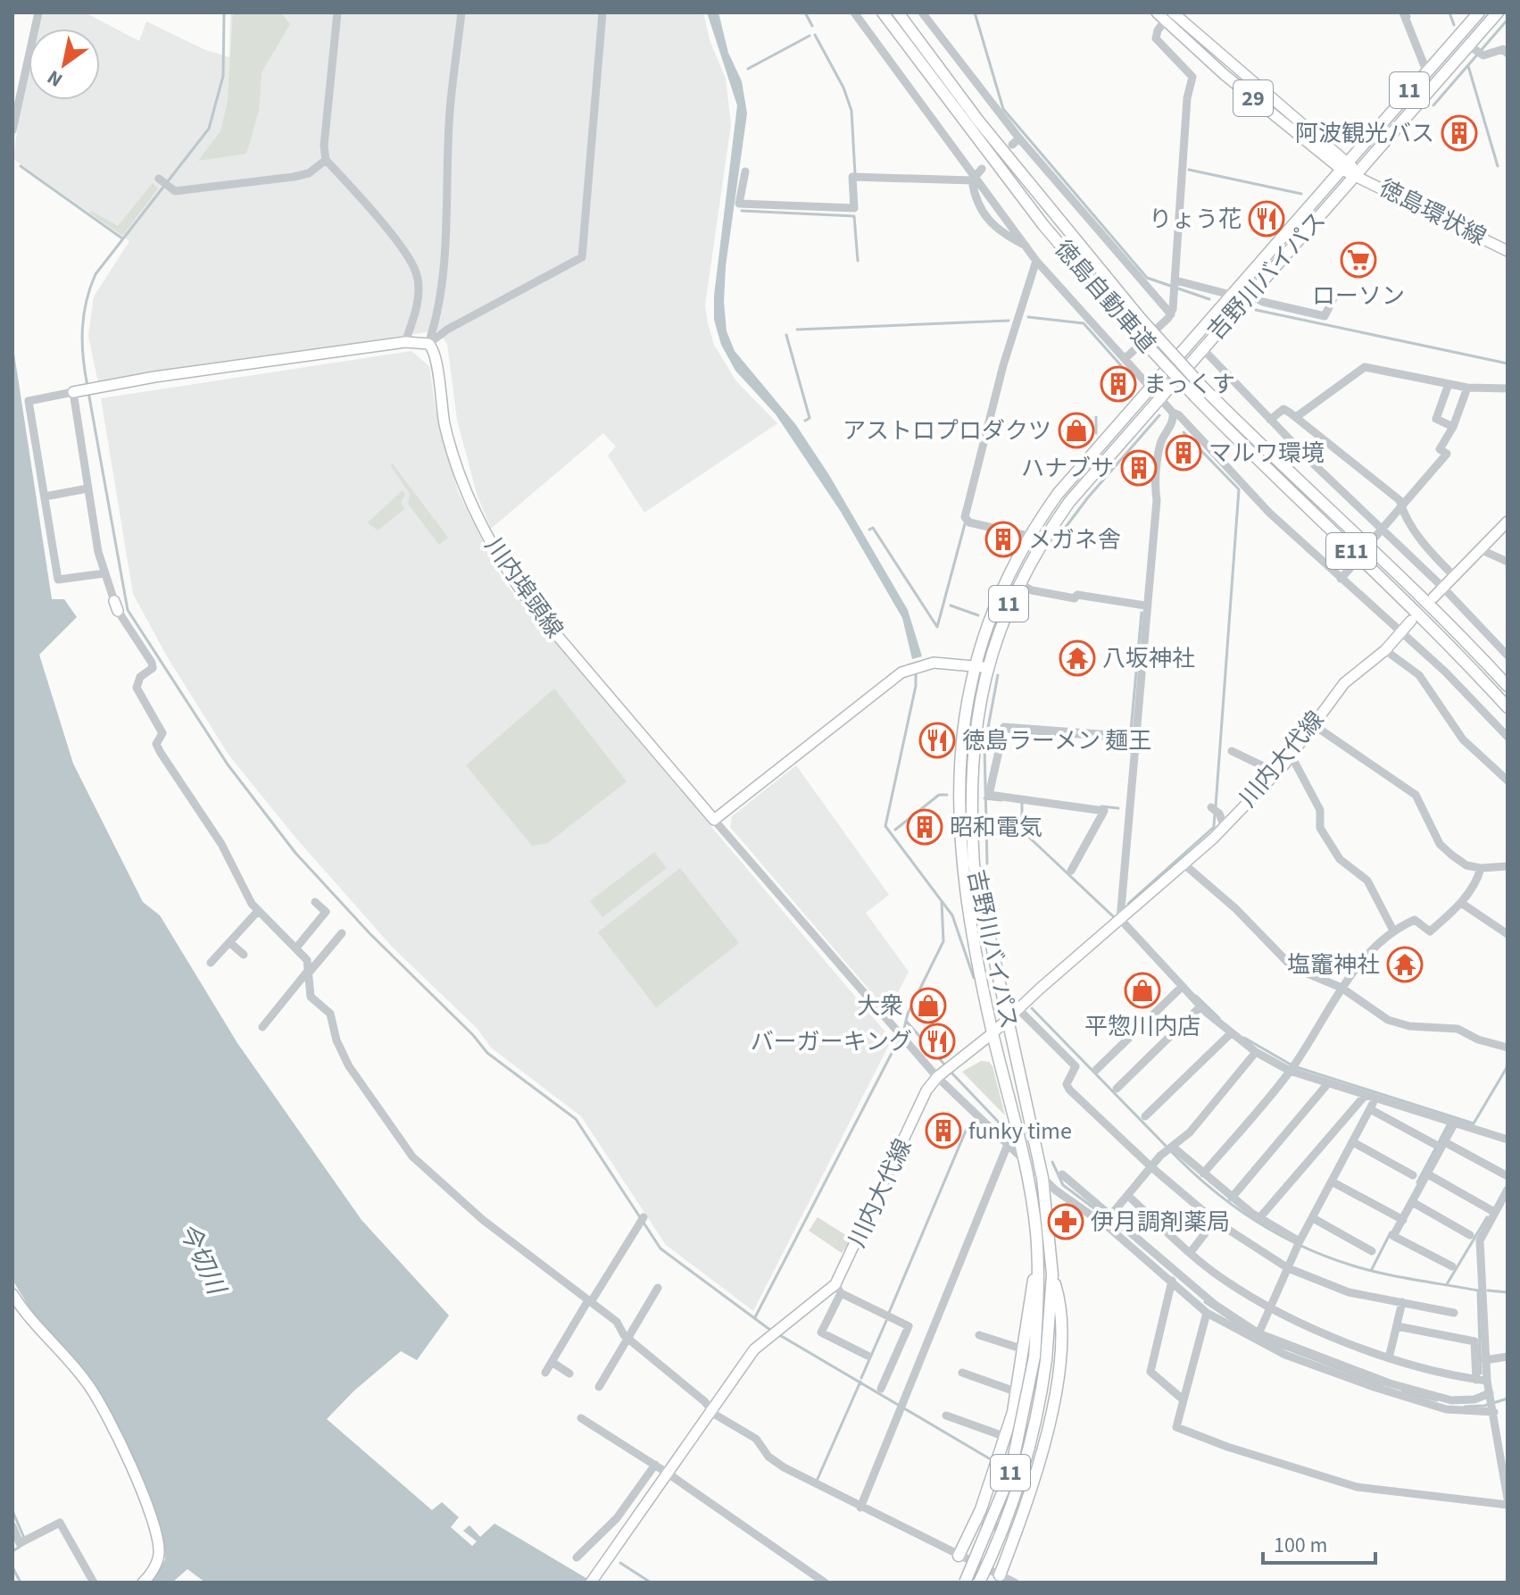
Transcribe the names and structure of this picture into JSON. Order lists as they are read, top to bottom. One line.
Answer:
{"streets":{"highway":["11","吉野川バイパス","徳島自動車道","E11"],"main road":["29","徳島環状線","川内埠頭線","川内大代線"]},"crossings":[["11","吉野川バイパス"],["徳島環状線","吉野川バイパス"],["吉野川バイパス","川内大代線"]],"water":["今切川"],"places":{"building":["阿波観光バス","まっくす","マルワ環境","ハナブサ","メガネ舎","昭和電気","funky time"],"restaurant":["りょう花","徳島ラーメン 麺王","バーガーキング"],"supermarket":["ローソン"],"shop":["アストロプロダクツ","平惣川内店","大衆"],"temple":["八坂神社","塩竈神社"],"pharmacy":["伊月調剤薬局"]},"scale_bar":"100 m","north":"bottom left"}
